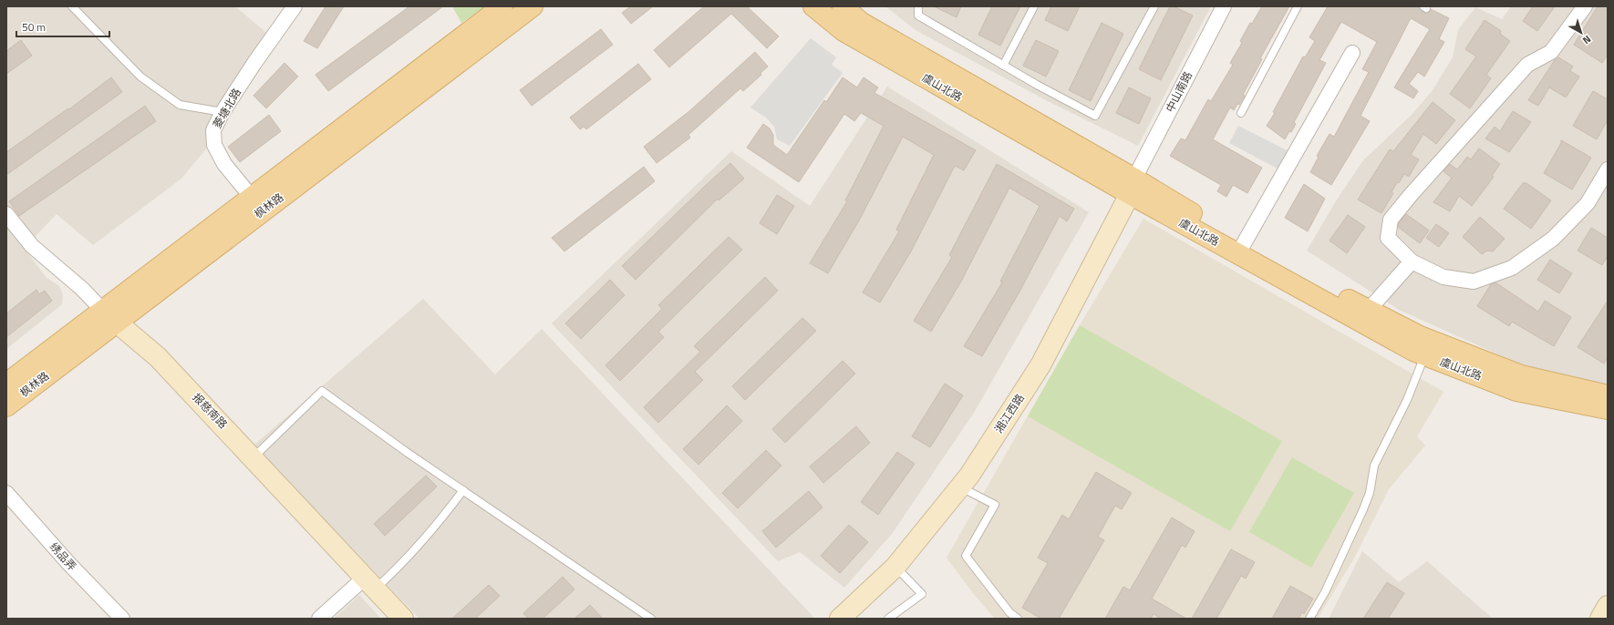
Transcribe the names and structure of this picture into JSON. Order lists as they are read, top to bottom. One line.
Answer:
{"streets":{"main road":["虞山北路","枫林路"],"street":["中山南路","菱塘北路","报慈南路","湘江西路","绣品弄"]},"crossings":[["虞山北路","中山南路"],["虞山北路","湘江西路"],["中山南路","湘江西路"],["菱塘北路","枫林路"],["枫林路","报慈南路"]],"scale_bar":"50 m","north":"bottom right"}
